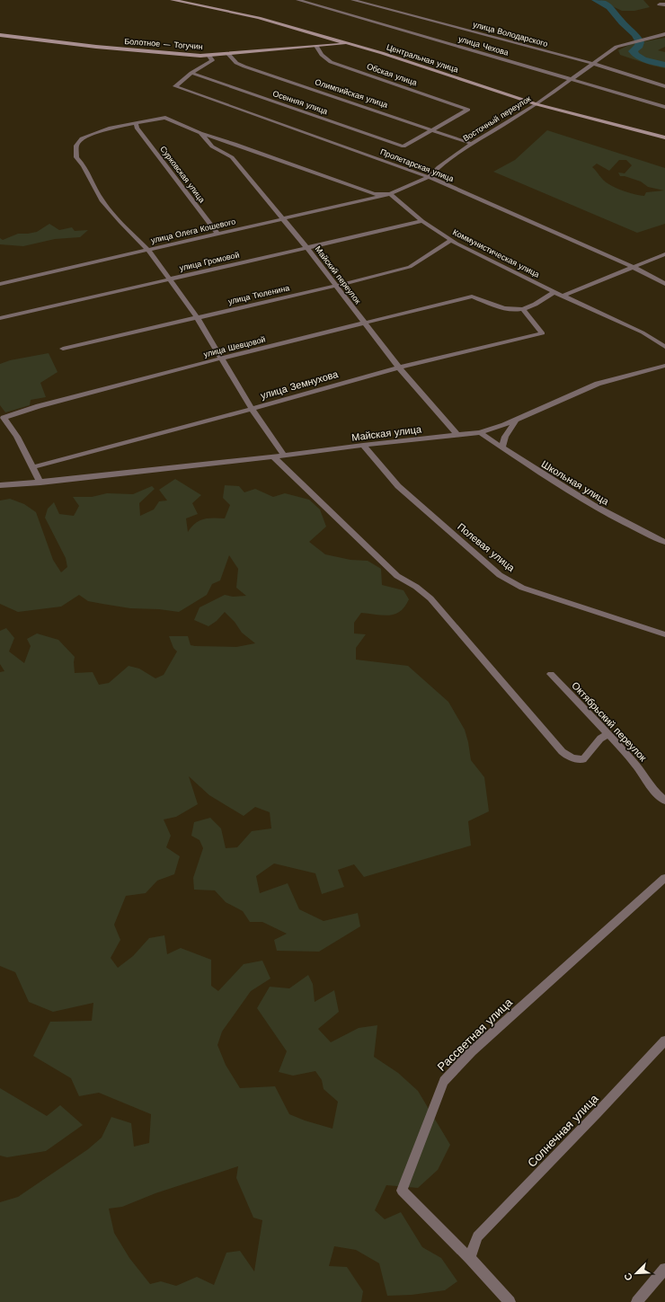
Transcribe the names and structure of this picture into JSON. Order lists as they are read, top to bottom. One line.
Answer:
{"streets":{"main road":["Болотное — Тогучин","Центральная улица"],"street":["улица Володарского","улица Чехова","Обская улица","Олимпийская улица","Осенняя улица","Восточный переулок","Пролетарская улица","Сурковская улица","улица Олега Кошевого","Коммунистическая улица","улица Громовой","Майский переулок","улица Тюленина","улица Шевцовой","улица Земнухова","Майская улица","Школьная улица","Полевая улица","Октябрьский переулок","Рассветная улица","Солнечная улица"]},"crossings":[["улица Володарского","Восточный переулок"],["Болотное — Тогучин","Центральная улица"],["Болотное — Тогучин","Обская улица"],["Болотное — Тогучин","Олимпийская улица"],["улица Чехова","Восточный переулок"],["Центральная улица","Восточный переулок"],["Обская улица","Олимпийская улица"],["Обская улица","Осенняя улица"],["Олимпийская улица","Осенняя улица"],["Олимпийская улица","Восточный переулок"],["Осенняя улица","Пролетарская улица"],["Восточный переулок","Пролетарская улица"],["Восточный переулок","улица Олега Кошевого"],["Восточный переулок","Коммунистическая улица"],["Сурковская улица","улица Олега Кошевого"],["улица Олега Кошевого","Коммунистическая улица"],["улица Олега Кошевого","Майский переулок"],["Коммунистическая улица","улица Громовой"],["Коммунистическая улица","улица Тюленина"],["улица Громовой","Майский переулок"],["Майский переулок","улица Тюленина"],["Майский переулок","улица Шевцовой"],["Майский переулок","улица Земнухова"],["Майский переулок","Майская улица"],["улица Шевцовой","улица Земнухова"],["Майская улица","Школьная улица"],["Майская улица","Полевая улица"],["Рассветная улица","Солнечная улица"]],"north":"bottom left"}
